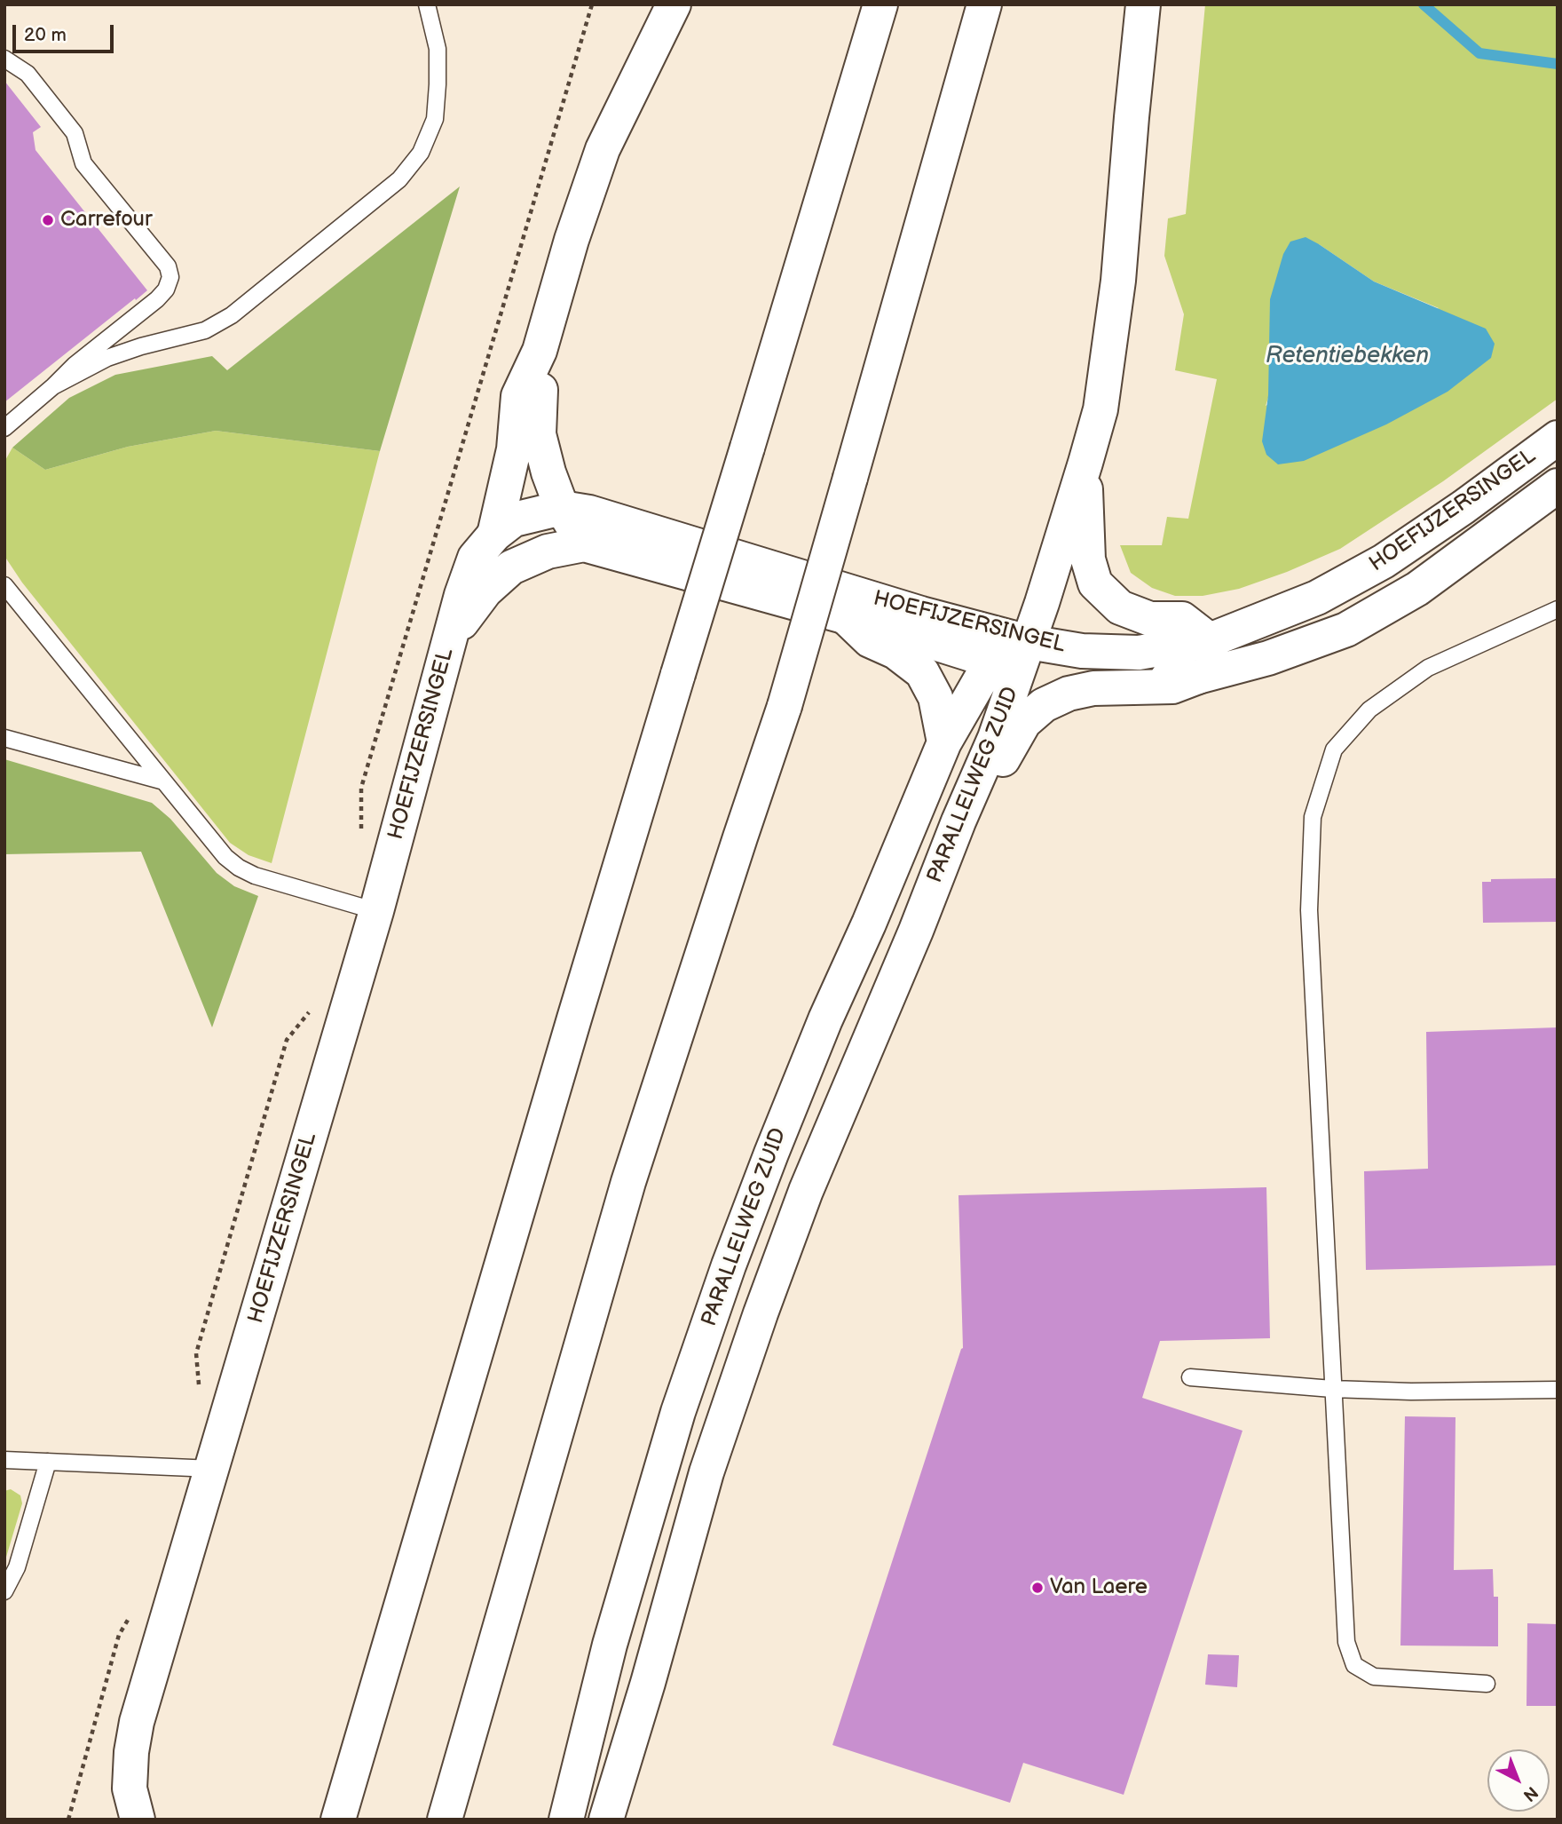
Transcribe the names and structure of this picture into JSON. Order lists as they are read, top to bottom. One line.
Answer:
{"streets":{"main road":["HOEFIJZERSINGEL","PARALLELWEG ZUID"]},"crossings":[["HOEFIJZERSINGEL","PARALLELWEG ZUID"]],"water":["Retentiebekken"],"places":["Carrefour","Van Laere"],"scale_bar":"20 m","north":"bottom right"}
